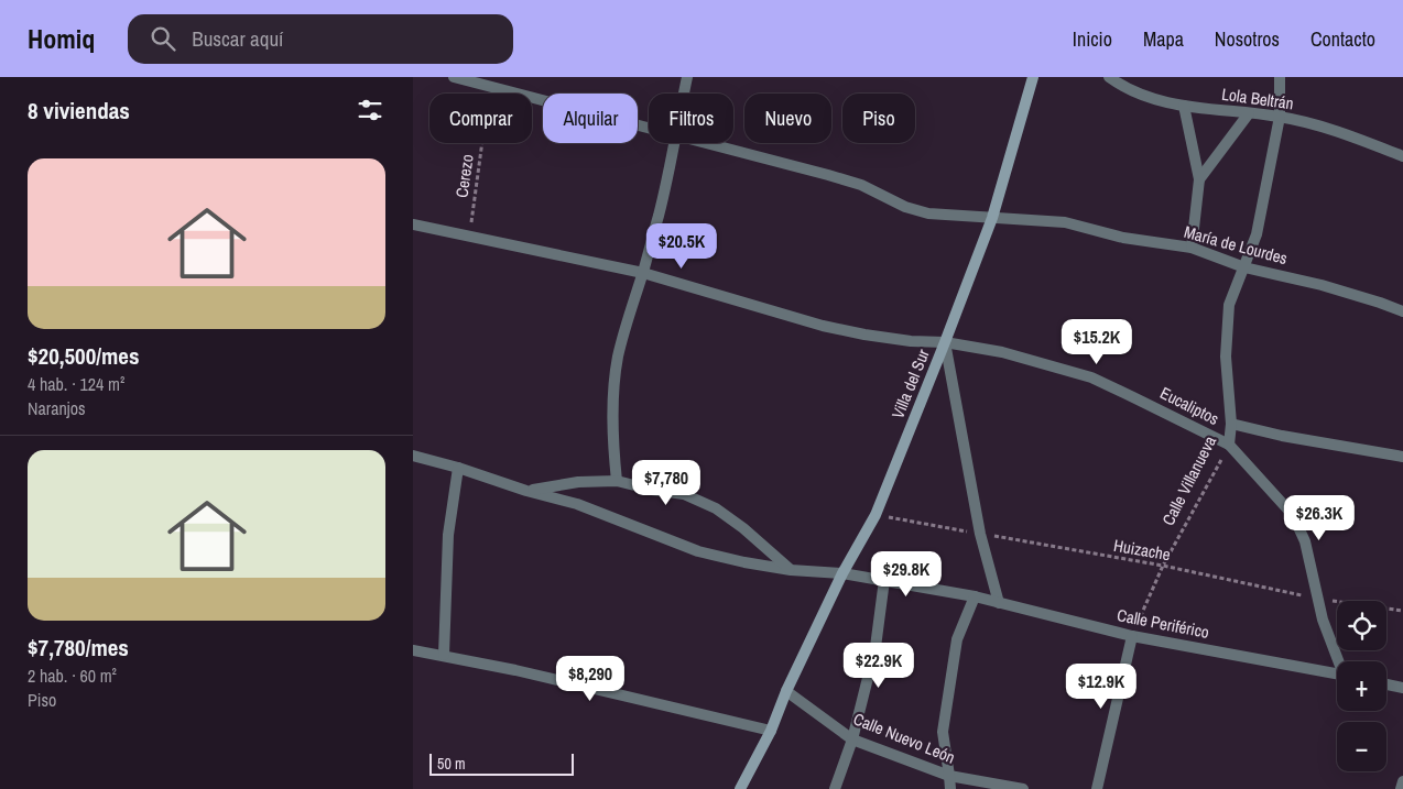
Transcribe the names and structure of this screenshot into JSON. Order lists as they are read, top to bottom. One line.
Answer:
{"streets":{"street":["Lola Beltrán","María de Lourdes","Villa del Sur","Eucaliptos","Calle Villanueva","Calle Periférico","Calle Nuevo León"],"path":["Cerezo","Huizache"]},"crossings":[["Lola Beltrán","Calle Villanueva"],["Cerezo","María de Lourdes"],["Cerezo","Eucaliptos"],["María de Lourdes","Villa del Sur"],["María de Lourdes","Calle Villanueva"],["Villa del Sur","Eucaliptos"],["Villa del Sur","Huizache"],["Villa del Sur","Calle Periférico"],["Villa del Sur","Calle Nuevo León"],["Eucaliptos","Calle Villanueva"],["Calle Villanueva","Huizache"],["Calle Villanueva","Calle Periférico"]],"scale_bar":"50 m","page":{"header":"Homiq","search":"Buscar aquí","nav":["Inicio","Mapa","Nosotros","Contacto"],"heading":"8 viviendas","chip":["Comprar","Alquilar","Filtros","Nuevo","Piso"],"list":[{"name":"$20,500/mes","note":"4 hab. · 124 m² · Naranjos"},{"name":"$7,780/mes","note":"2 hab. · 60 m² · Piso"}],"price":["$20.5K","$15.2K","$7,780","$26.3K","$29.8K","$22.9K","$8,290","$12.9K"],"map_buttons":["+","−"],"scale":"50 m"}}
